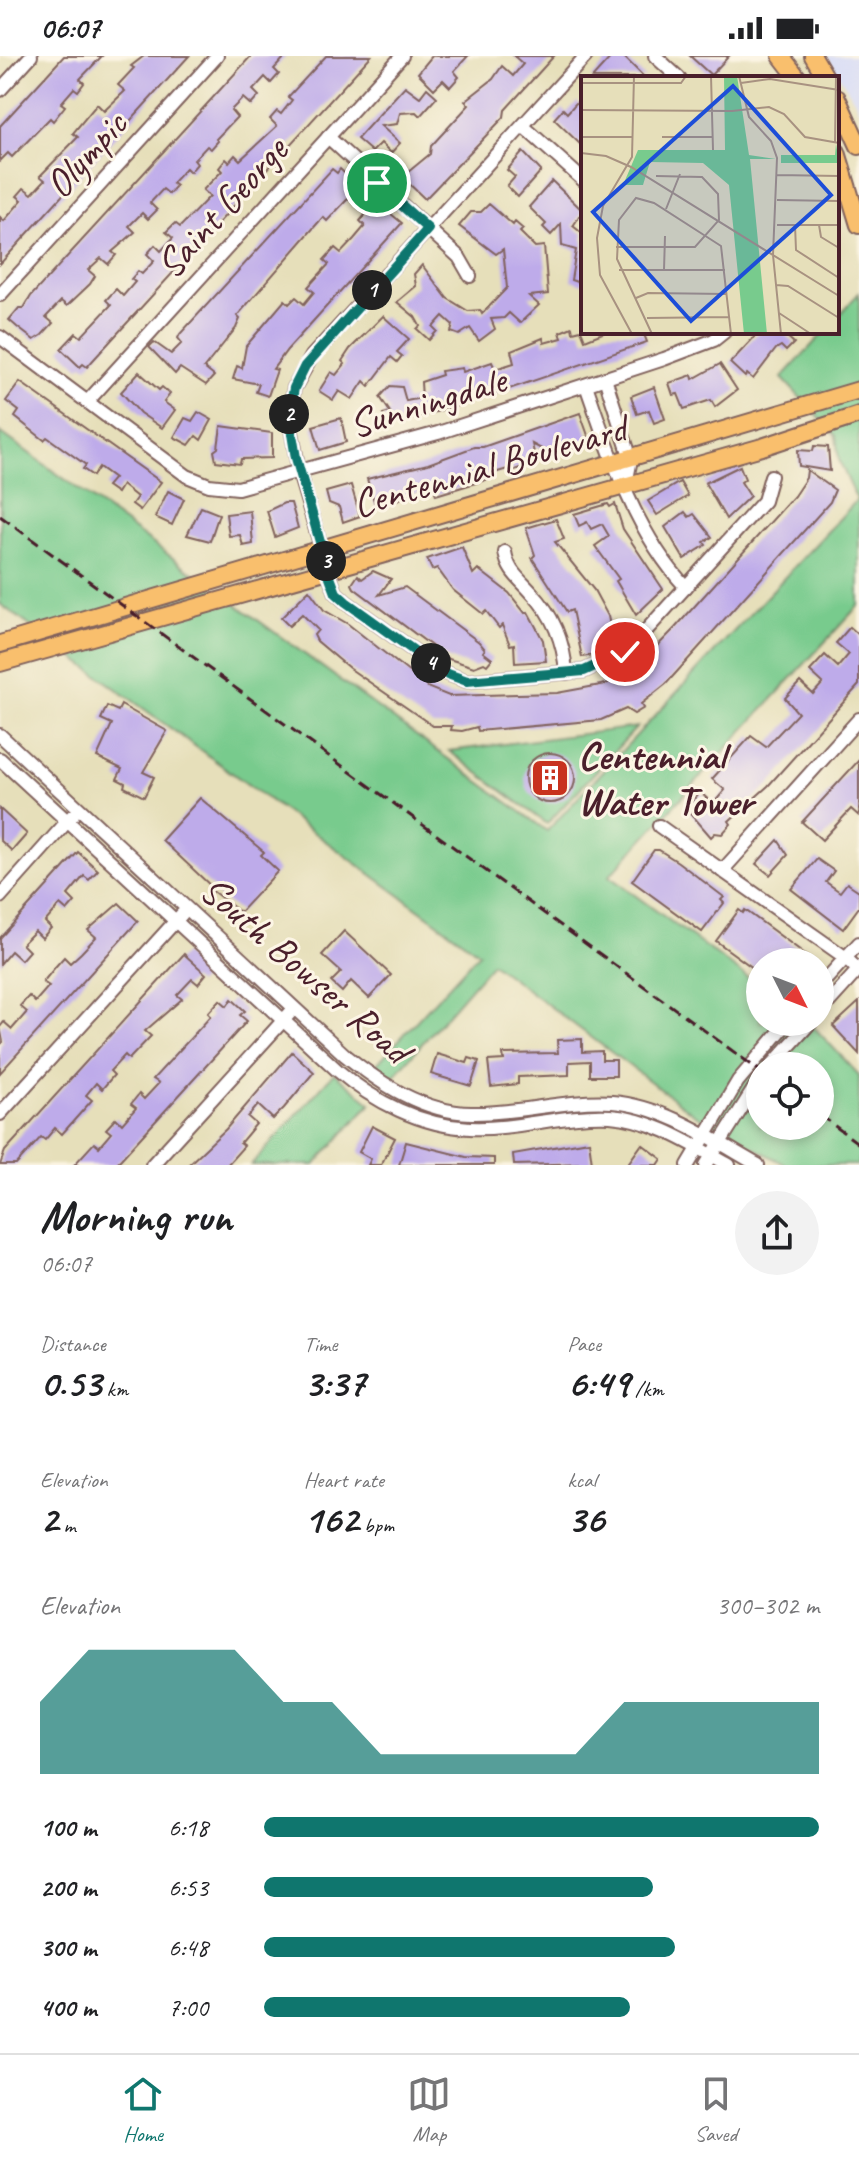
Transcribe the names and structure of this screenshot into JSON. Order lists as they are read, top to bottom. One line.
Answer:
{"streets":{"main road":["Centennial Boulevard"],"street":["Olympic","Saint George","Sunningdale","South Bowser Road"]},"crossings":[["Saint George","Sunningdale"]],"places":{"building":["Centennial Water Tower"]},"north":"bottom right","page":{"status":"06:07","pins":["1","2","3","4"],"heading":["Morning run","06:07"],"stats":[["Distance","0.53 km"],["Time","3:37"],["Pace","6:49 /km"],["Elevation","2 m"],["Heart rate","162 bpm"],["kcal","36"]],"chart":["Elevation","300–302 m"],"list":[{"name":"100 m","note":"6:18"},{"name":"200 m","note":"6:53"},{"name":"300 m","note":"6:48"},{"name":"400 m","note":"7:00"}],"tabs":["Home","Map","Saved"]}}
